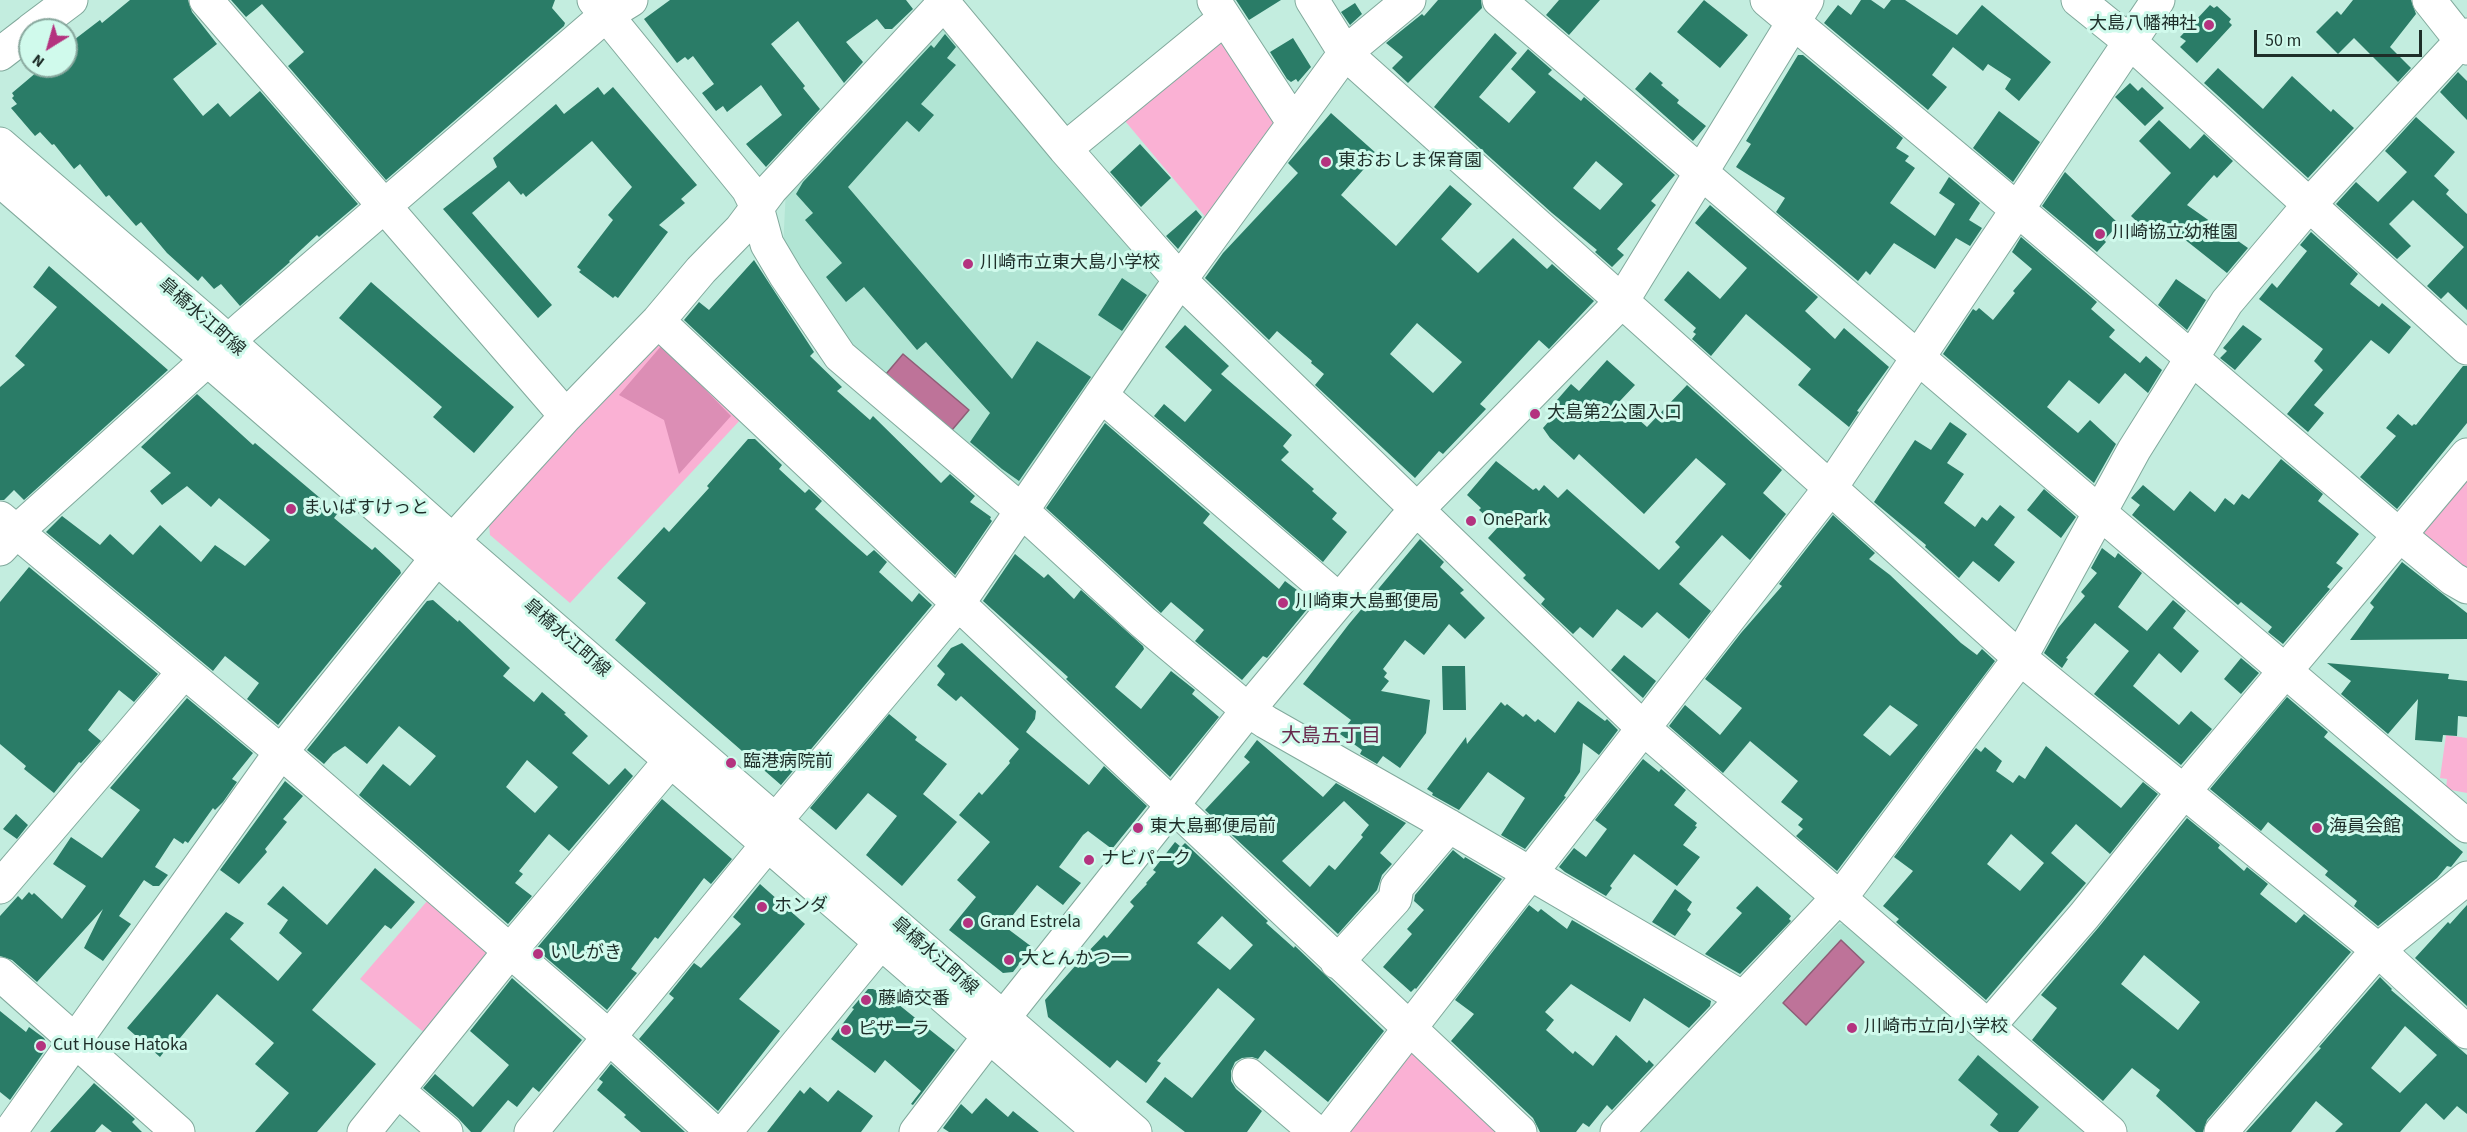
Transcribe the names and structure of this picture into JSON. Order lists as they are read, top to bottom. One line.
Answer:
{"streets":{"street":["皐橋水江町線"]},"districts":["大島五丁目"],"places":["大島八幡神社","東おおしま保育園","川崎協立幼稚園","川崎市立東大島小学校","大島第2公園入口","まいばすけっと","OnePark","川崎東大島郵便局","臨港病院前","東大島郵便局前","海員会館","ナビパーク","ホンダ","Grand Estrela","いしがき","大とんかつ一","藤崎交番","川崎市立向小学校","ピザーラ","Cut House Hatoka"],"scale_bar":"50 m","north":"bottom left"}
